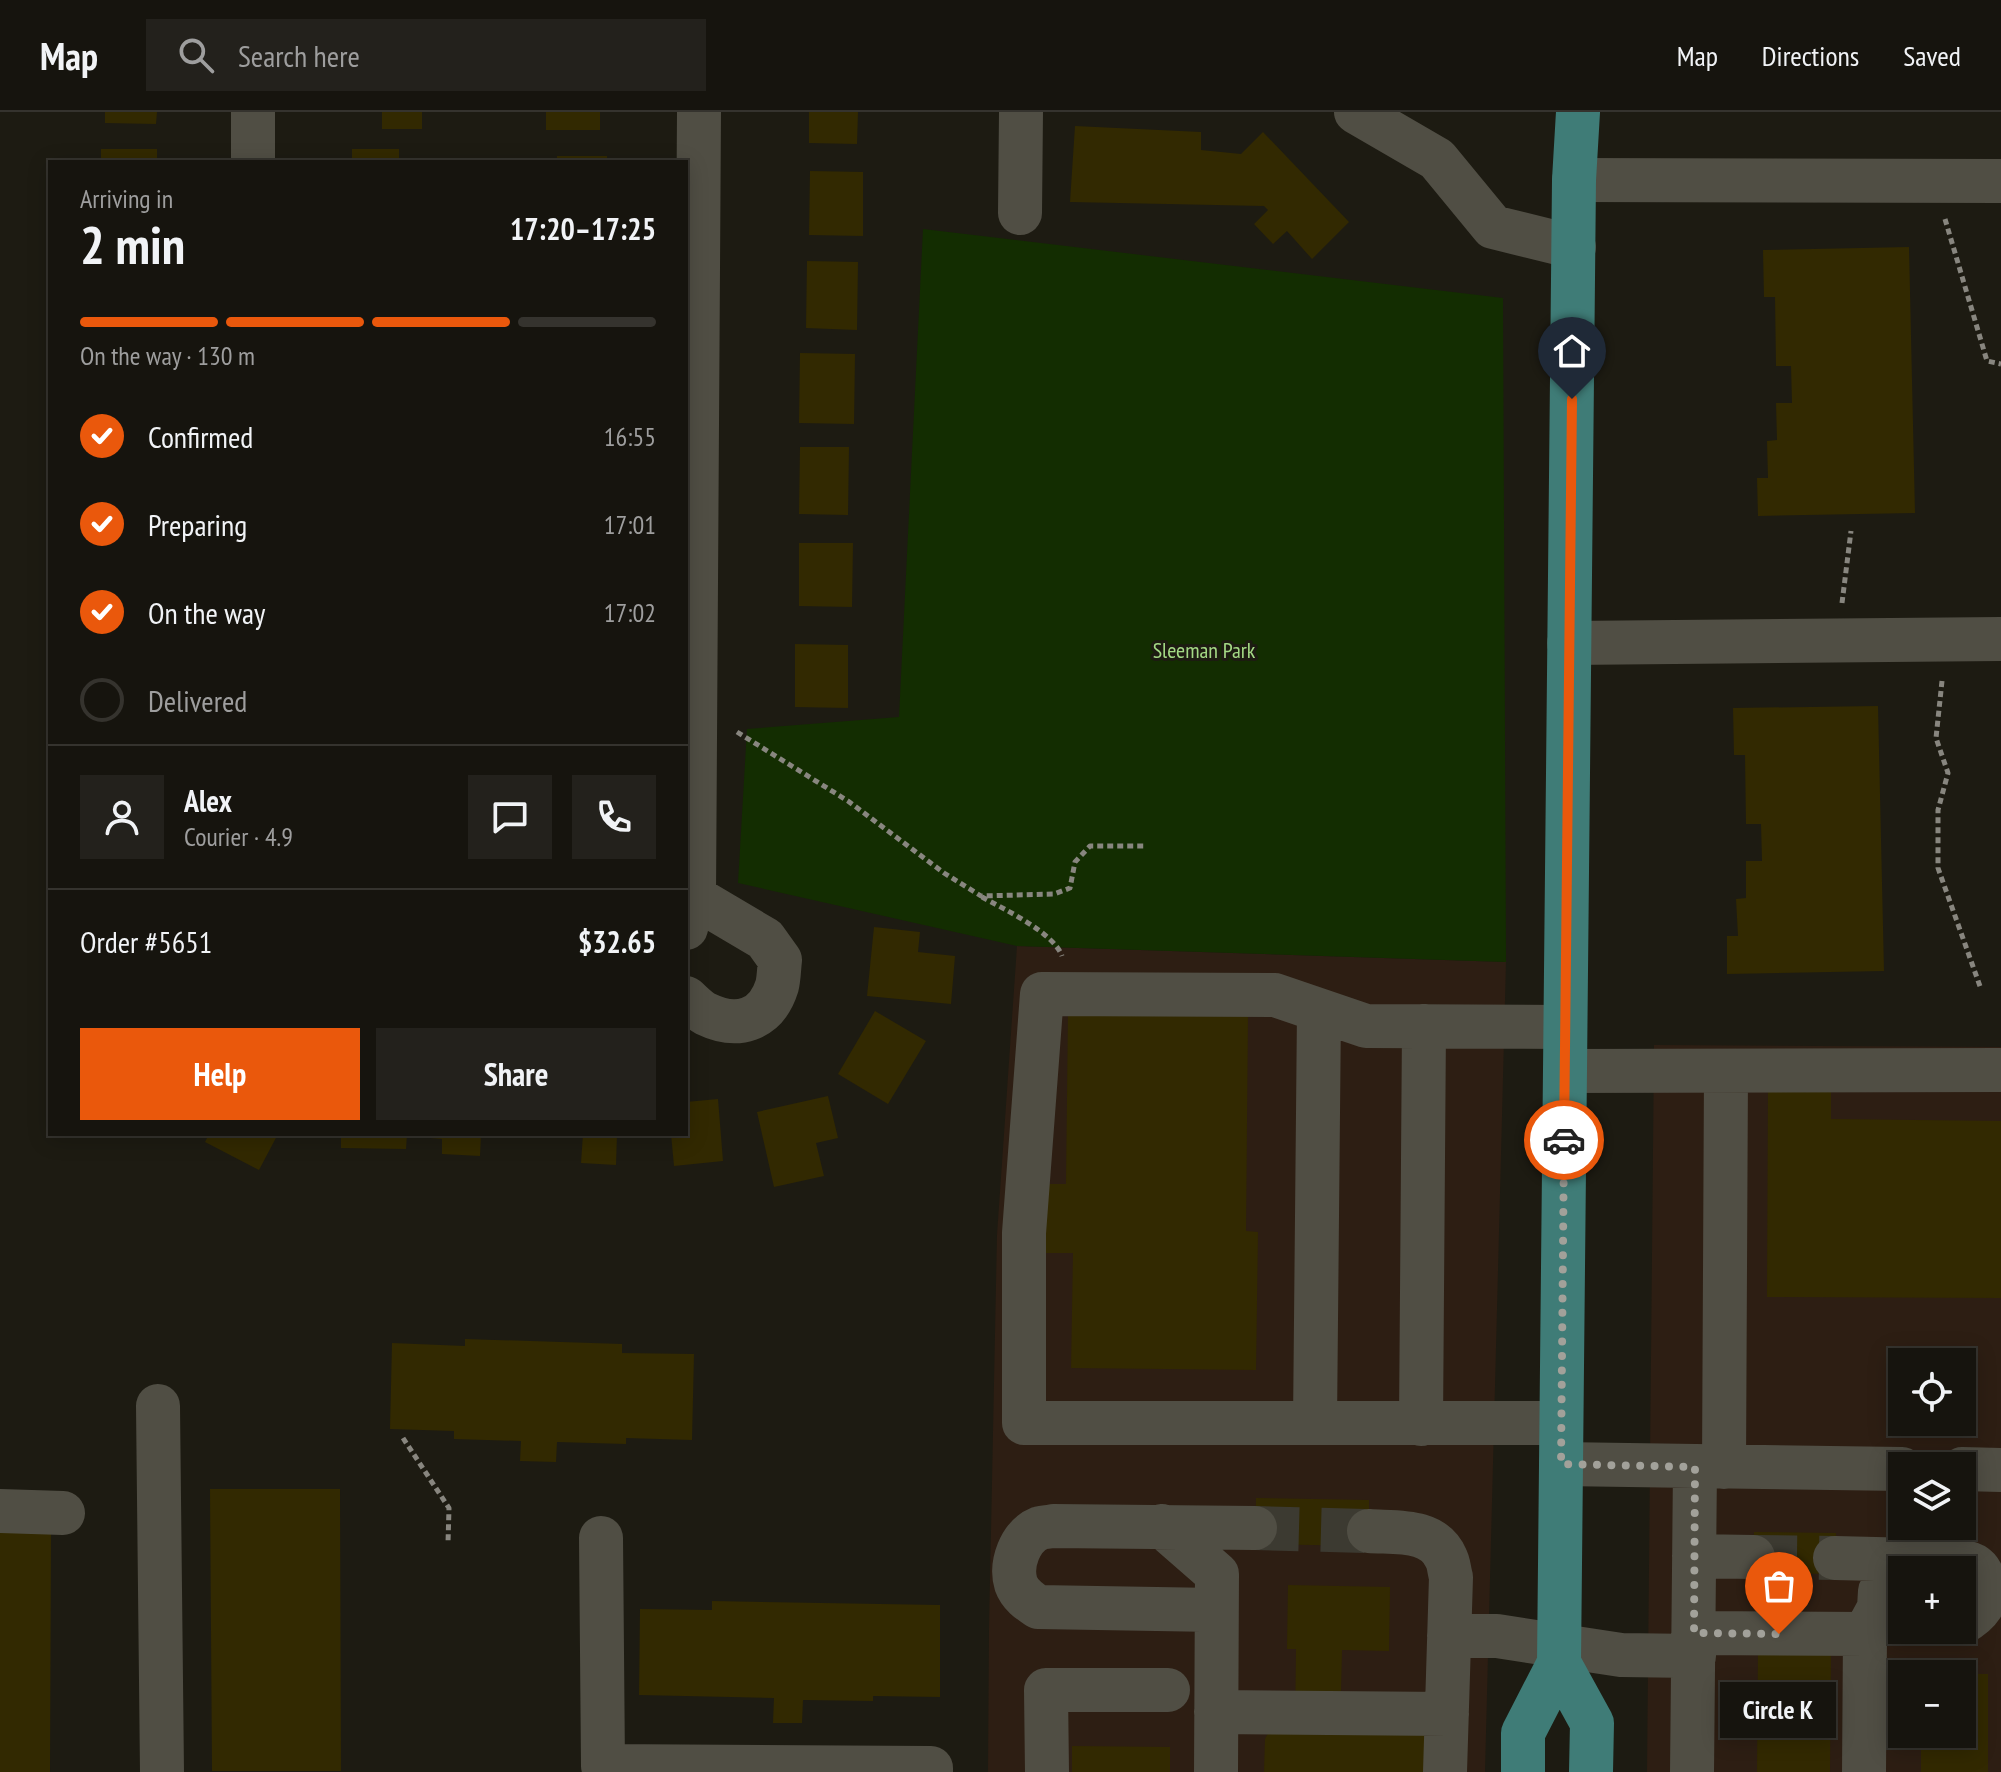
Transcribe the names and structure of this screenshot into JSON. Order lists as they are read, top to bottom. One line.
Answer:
{"parks":["Sleeman Park"],"places":["Circle K"],"page":{"header":"Map","search":"Search here","nav":["Map","Directions","Saved"],"heading":["2 min","Arriving in","17:20–17:25"],"panel":["Alex","Courier · 4.9","Order #5651","$32.65"],"bar":"On the way · 130 m","list":[["Confirmed","16:55"],["Preparing","17:01"],["On the way","17:02"],"Delivered"],"buttons":["Help","Share"],"map_buttons":["+","−"],"bubble":"Circle K"}}
